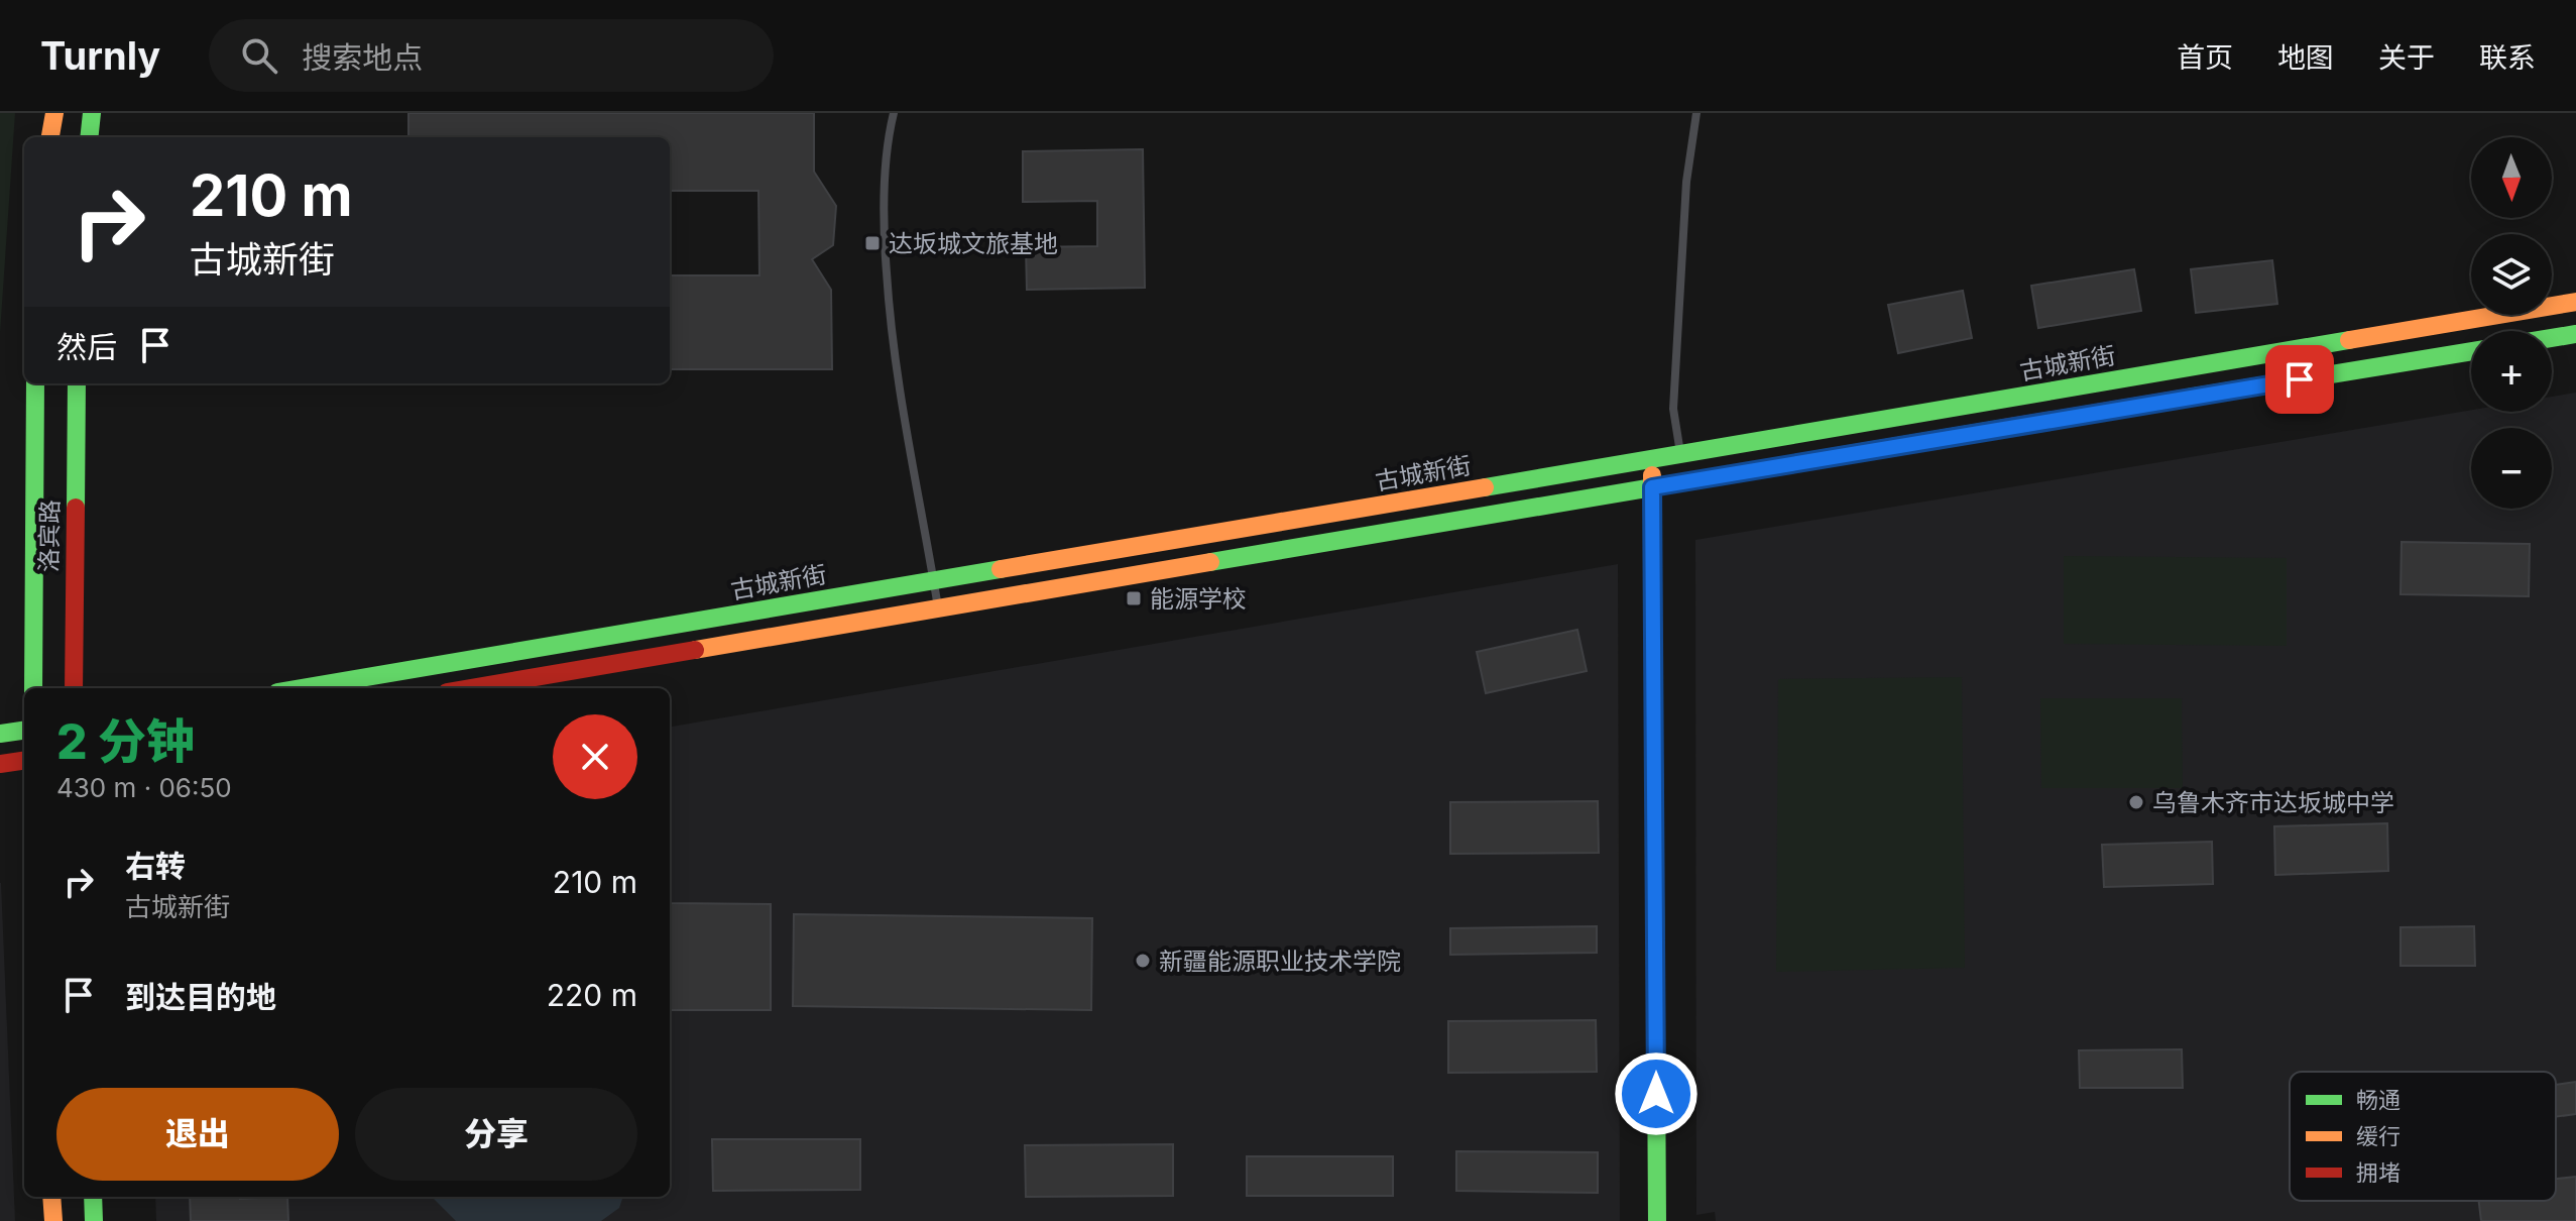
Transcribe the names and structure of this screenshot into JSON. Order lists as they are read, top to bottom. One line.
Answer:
{"streets":{"main road":["古城新街","洛宾路"]},"places":{"transit":["达坂城文旅基地","能源学校"],"other":["乌鲁木齐市达坂城中学","新疆能源职业技术学院"]},"legend":["畅通","缓行","拥堵"],"north":"bottom","page":{"header":"Turnly","search":"搜索地点","nav":["首页","地图","关于","联系"],"map_buttons":["+","−"],"turn":["210 m","古城新街"],"then":"然后","heading":["2 分钟","430 m · 06:50"],"list":[{"name":"右转","note":"古城新街","value":"210 m"},{"name":"到达目的地","value":"220 m"}],"buttons":["退出","分享"]}}
